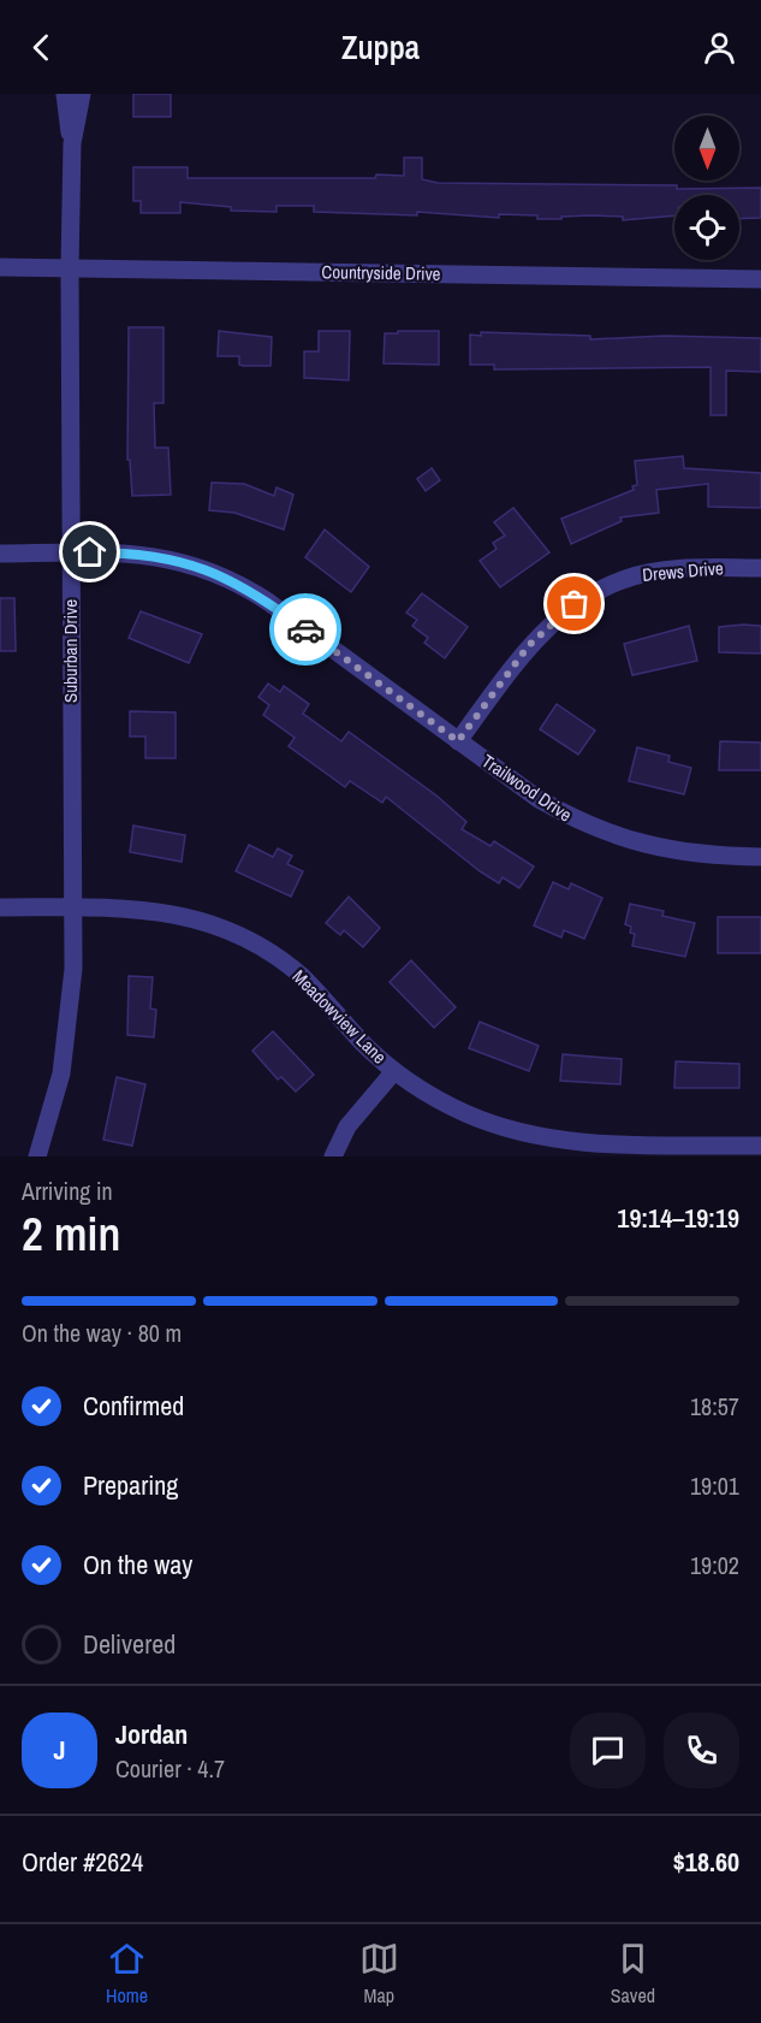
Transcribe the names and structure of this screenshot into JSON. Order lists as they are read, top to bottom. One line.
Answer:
{"streets":{"street":["Countryside Drive","Drews Drive","Suburban Drive","Trailwood Drive","Meadowview Lane"]},"crossings":[["Countryside Drive","Suburban Drive"],["Drews Drive","Trailwood Drive"],["Suburban Drive","Trailwood Drive"],["Suburban Drive","Meadowview Lane"]],"north":"bottom","page":{"header":"Zuppa","heading":["2 min","Arriving in","19:14–19:19"],"panel":["Jordan","Courier · 4.7","Order #2624","$18.60"],"bar":"On the way · 80 m","list":[["Confirmed","18:57"],["Preparing","19:01"],["On the way","19:02"],"Delivered"],"round":"J","tabs":["Home","Map","Saved"]}}
